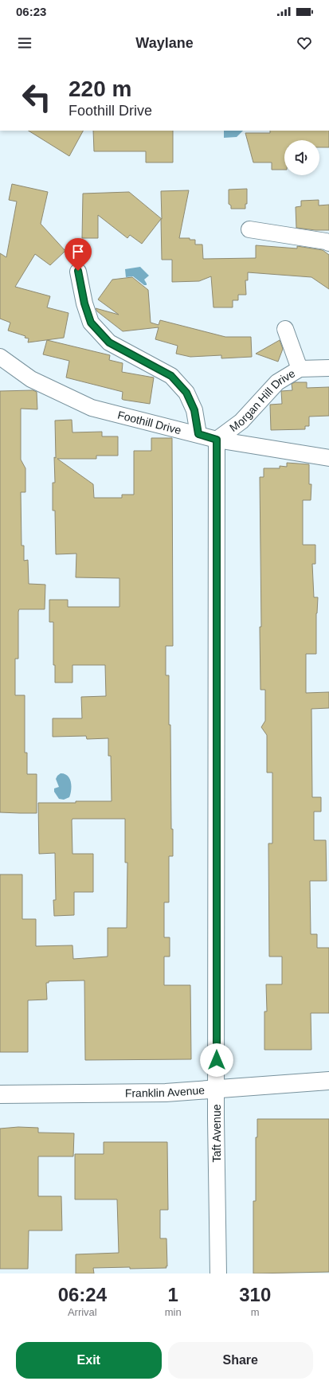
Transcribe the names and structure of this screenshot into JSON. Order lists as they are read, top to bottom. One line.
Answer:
{"streets":{"main road":["Franklin Avenue"],"street":["Morgan Hill Drive","Foothill Drive","Taft Avenue"]},"crossings":[["Morgan Hill Drive","Foothill Drive"],["Morgan Hill Drive","Taft Avenue"],["Foothill Drive","Taft Avenue"],["Franklin Avenue","Taft Avenue"]],"page":{"status":"06:23","header":"Waylane","turn":["220 m","Foothill Drive"],"eta":["06:24","Arrival","1","min","310","m"],"buttons":["Exit","Share"]}}
